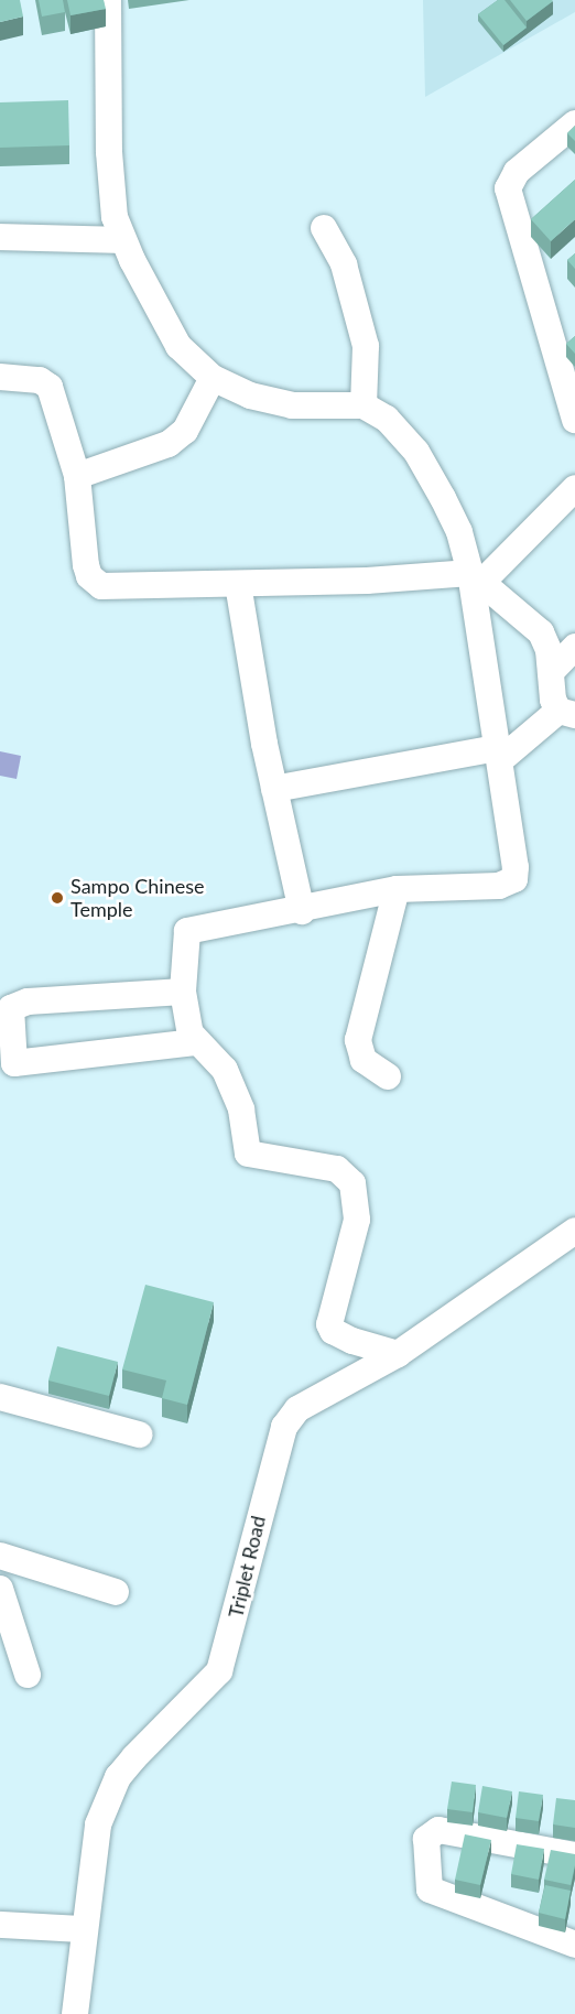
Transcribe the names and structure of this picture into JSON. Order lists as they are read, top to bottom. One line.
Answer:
{"streets":{"street":["Triplet Road"]},"places":["Sampo Chinese Temple"]}
